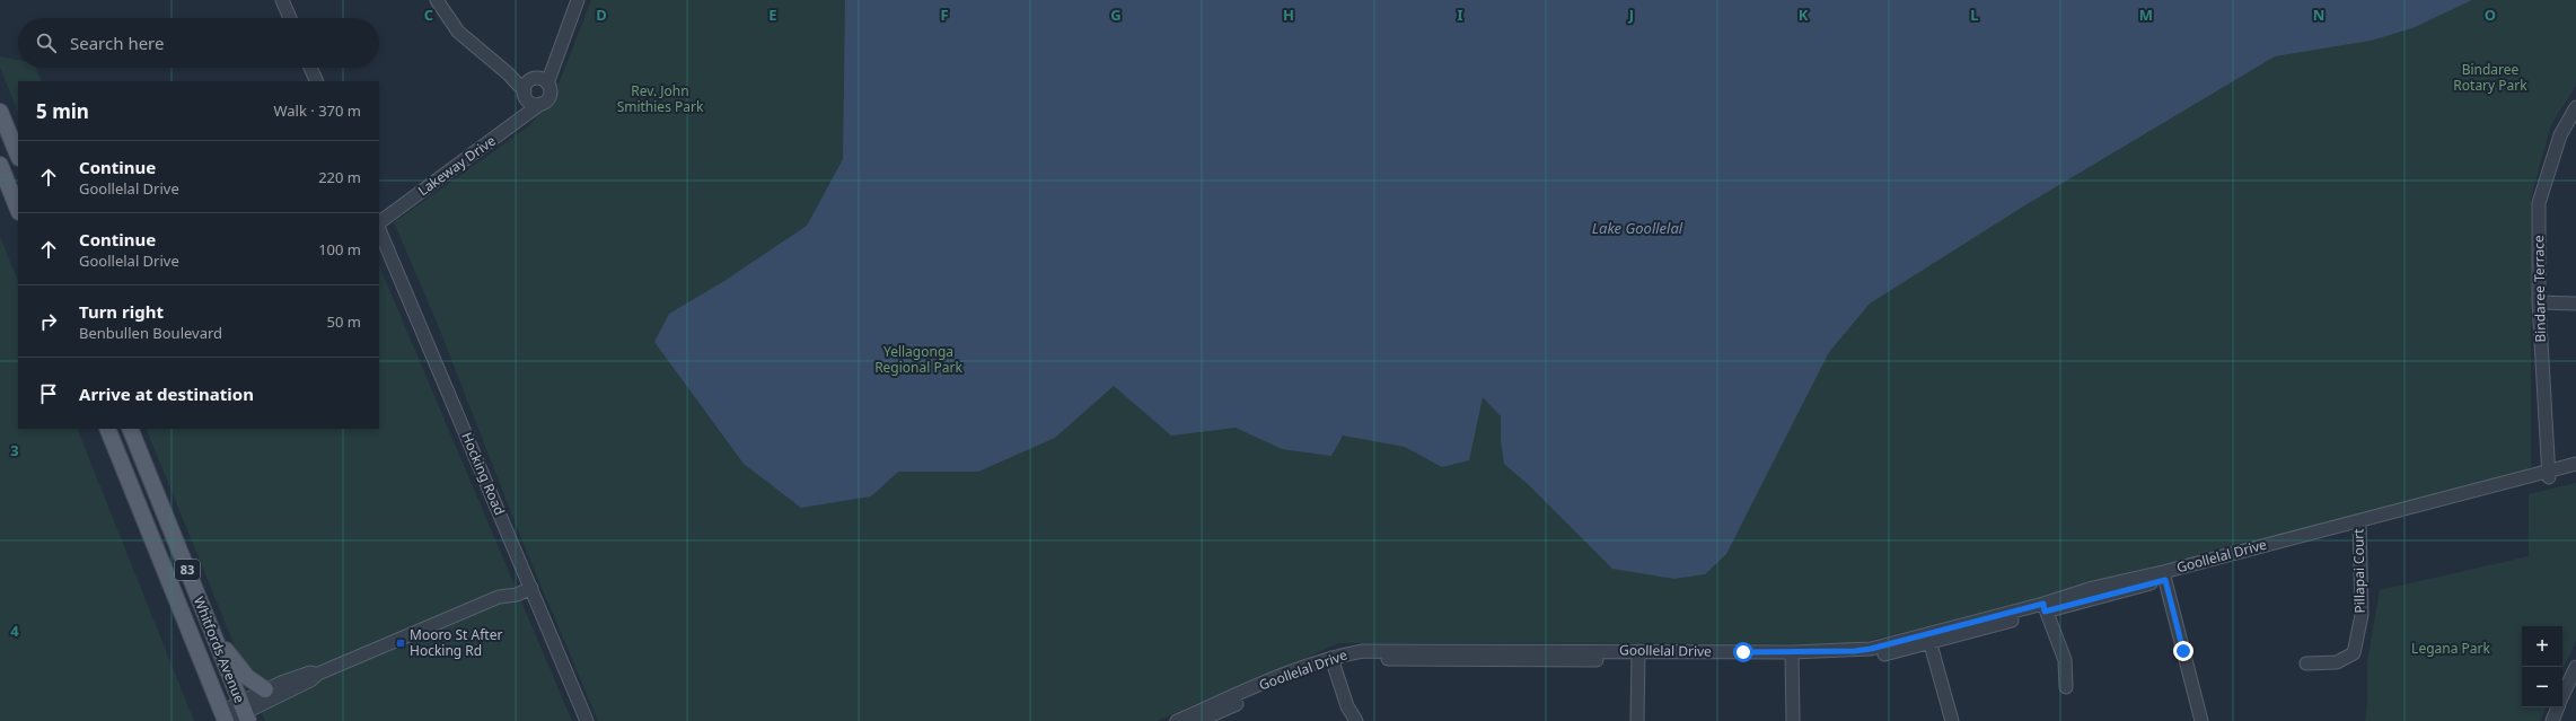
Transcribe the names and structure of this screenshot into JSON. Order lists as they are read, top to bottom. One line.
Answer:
{"streets":{"main road":["83","Whitfords Avenue"],"street":["Lakeway Drive","Bindaree Terrace","Hocking Road","Goollelal Drive","Pillapai Court"]},"crossings":[["Bindaree Terrace","Goollelal Drive"],["Goollelal Drive","Pillapai Court"]],"water":["Lake Goollelal"],"parks":["Bindaree Rotary Park","Rev. John Smithies Park","Yellagonga Regional Park","Legana Park"],"places":{"transit":["Mooro St After Hocking Rd"]},"page":{"search":"Search here","heading":["5 min","Walk · 370 m"],"list":[["Continue","Goollelal Drive","220 m"],["Continue","Goollelal Drive","100 m"],["Turn right","Benbullen Boulevard","50 m"],"Arrive at destination"],"map_buttons":["+","−"]},"grid":{"columns":["C","D","E","F","G","H","I","J","K","L","M","N","O"],"rows":["3","4"]}}
